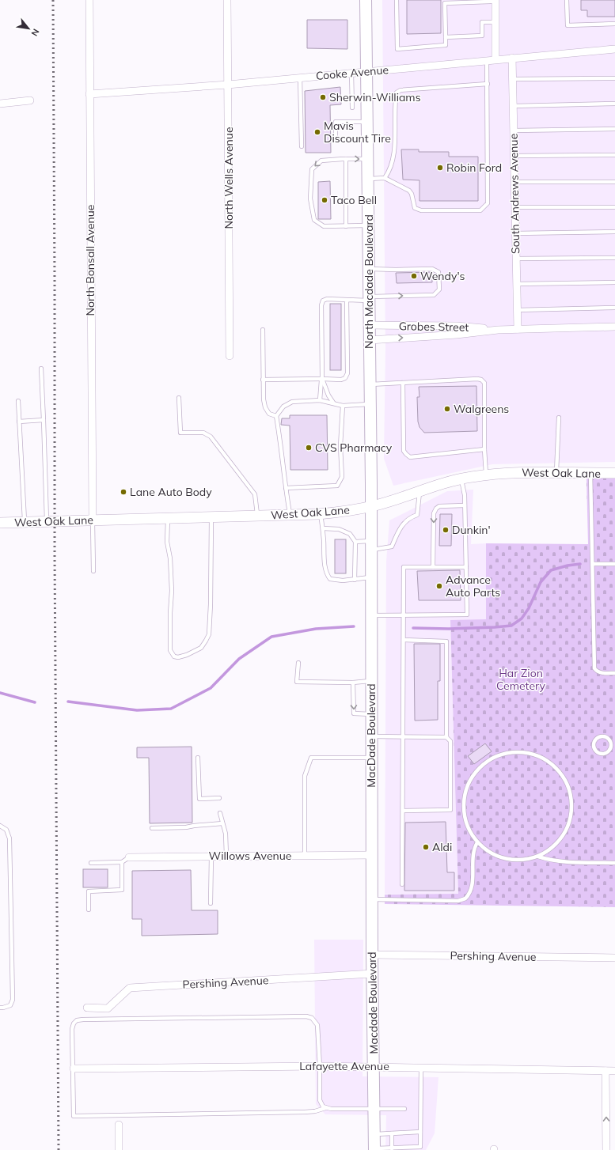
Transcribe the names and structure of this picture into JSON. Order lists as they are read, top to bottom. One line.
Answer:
{"streets":{"main road":["North Macdade Boulevard","West Oak Lane","MacDade Boulevard","Macdade Boulevard"],"street":["Cooke Avenue","North Wells Avenue","South Andrews Avenue","North Bonsall Avenue","Grobes Street","Willows Avenue","Pershing Avenue","Lafayette Avenue"]},"crossings":[["Cooke Avenue","North Wells Avenue"],["Cooke Avenue","South Andrews Avenue"],["Cooke Avenue","North Bonsall Avenue"],["Cooke Avenue","North Macdade Boulevard"],["South Andrews Avenue","Grobes Street"],["North Bonsall Avenue","West Oak Lane"],["North Macdade Boulevard","Grobes Street"],["North Macdade Boulevard","West Oak Lane"],["MacDade Boulevard","Willows Avenue"],["MacDade Boulevard","Macdade Boulevard"],["Willows Avenue","Macdade Boulevard"],["Pershing Avenue","Macdade Boulevard"],["Macdade Boulevard","Lafayette Avenue"]],"parks":["Har Zion Cemetery"],"places":["Sherwin-Williams","Mavis Discount Tire","Robin Ford","Taco Bell","Wendy's","Walgreens","CVS Pharmacy","Lane Auto Body","Dunkin'","Advance Auto Parts","Aldi"],"north":"bottom right"}
